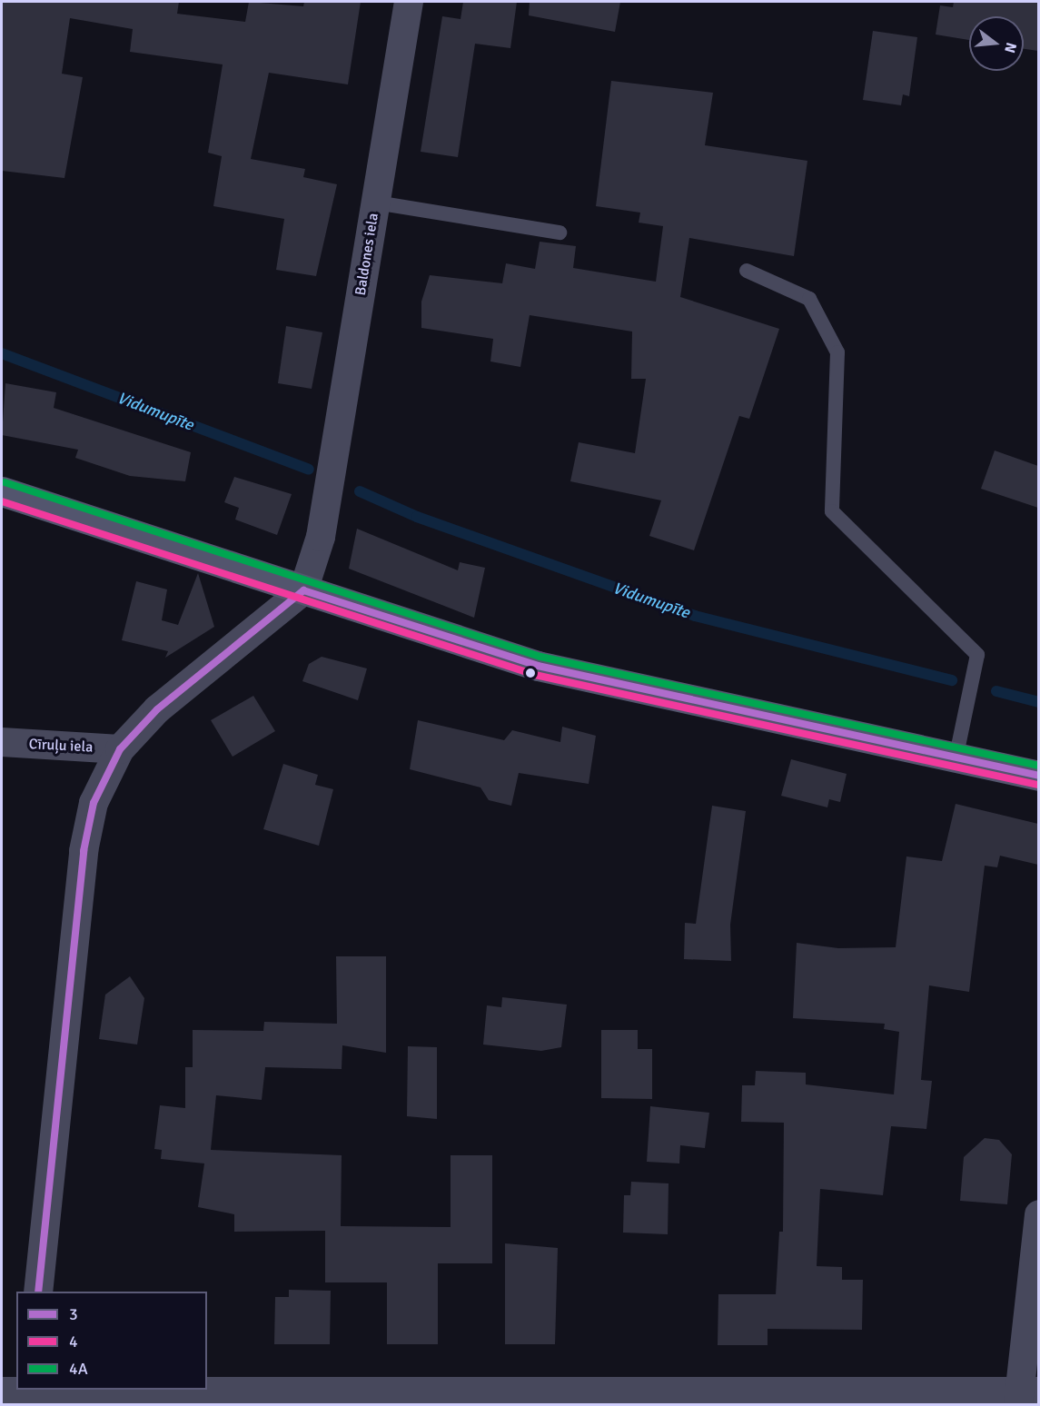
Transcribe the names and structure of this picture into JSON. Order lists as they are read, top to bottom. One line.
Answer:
{"streets":{"street":["Baldones iela","Cīruļu iela"]},"water":["Vidumupīte"],"lines":["transit line 4A","transit line 4","transit line 3"],"legend":["3","4","4A"],"north":"right"}
